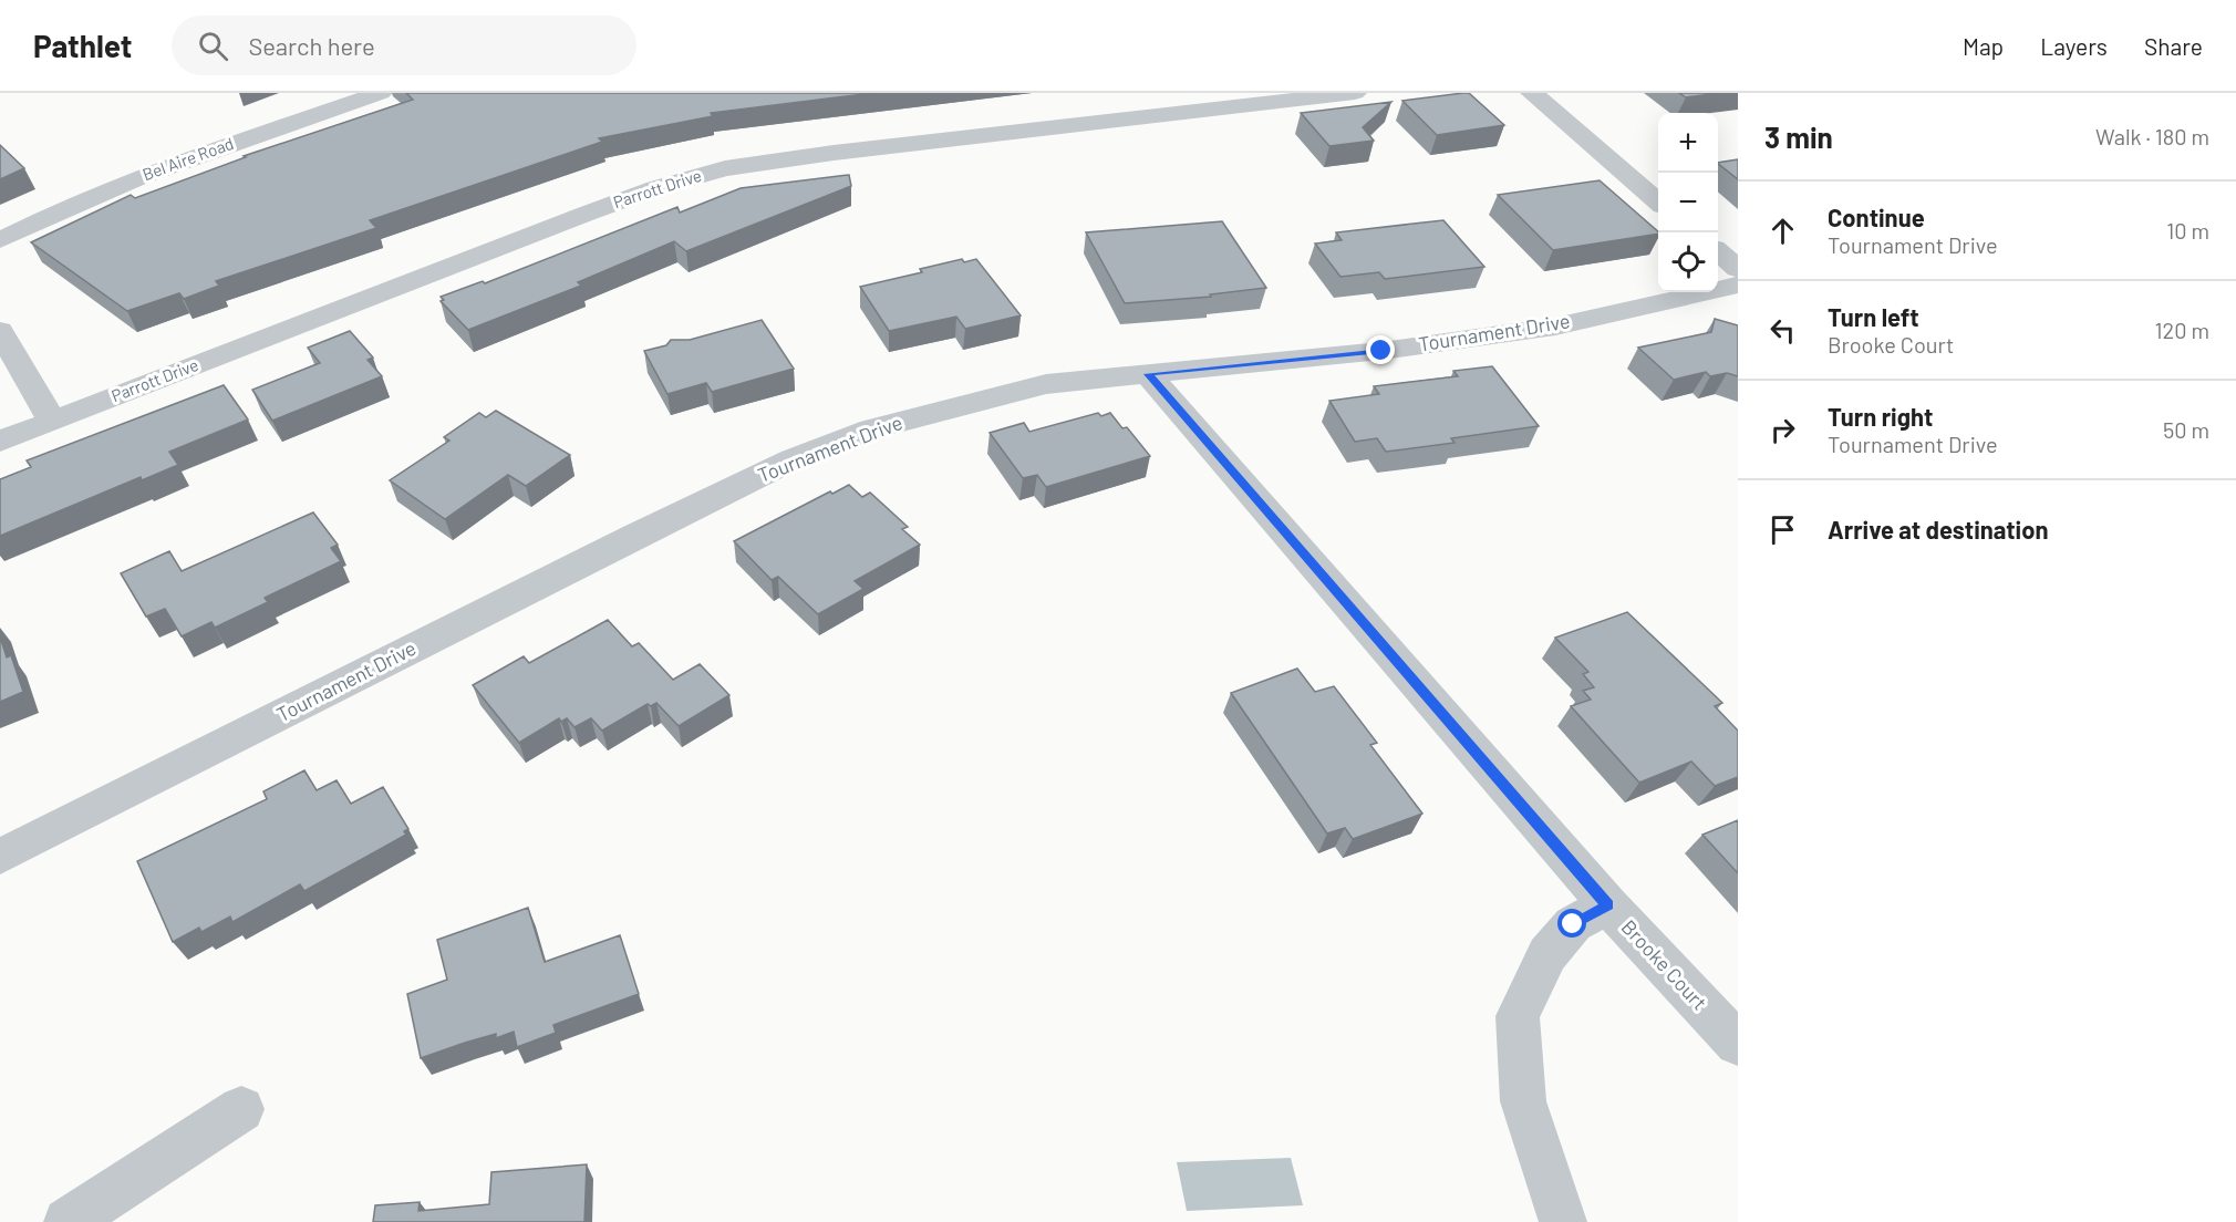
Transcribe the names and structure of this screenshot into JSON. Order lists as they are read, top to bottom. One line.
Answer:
{"streets":{"street":["Bel Aire Road","Parrott Drive","Tournament Drive","Brooke Court"]},"crossings":[["Tournament Drive","Brooke Court"]],"page":{"header":"Pathlet","search":"Search here","nav":["Map","Layers","Share"],"heading":["3 min","Walk · 180 m"],"map_buttons":["+","−"],"list":[["Continue","Tournament Drive","10 m"],["Turn left","Brooke Court","120 m"],["Turn right","Tournament Drive","50 m"],"Arrive at destination"]}}
